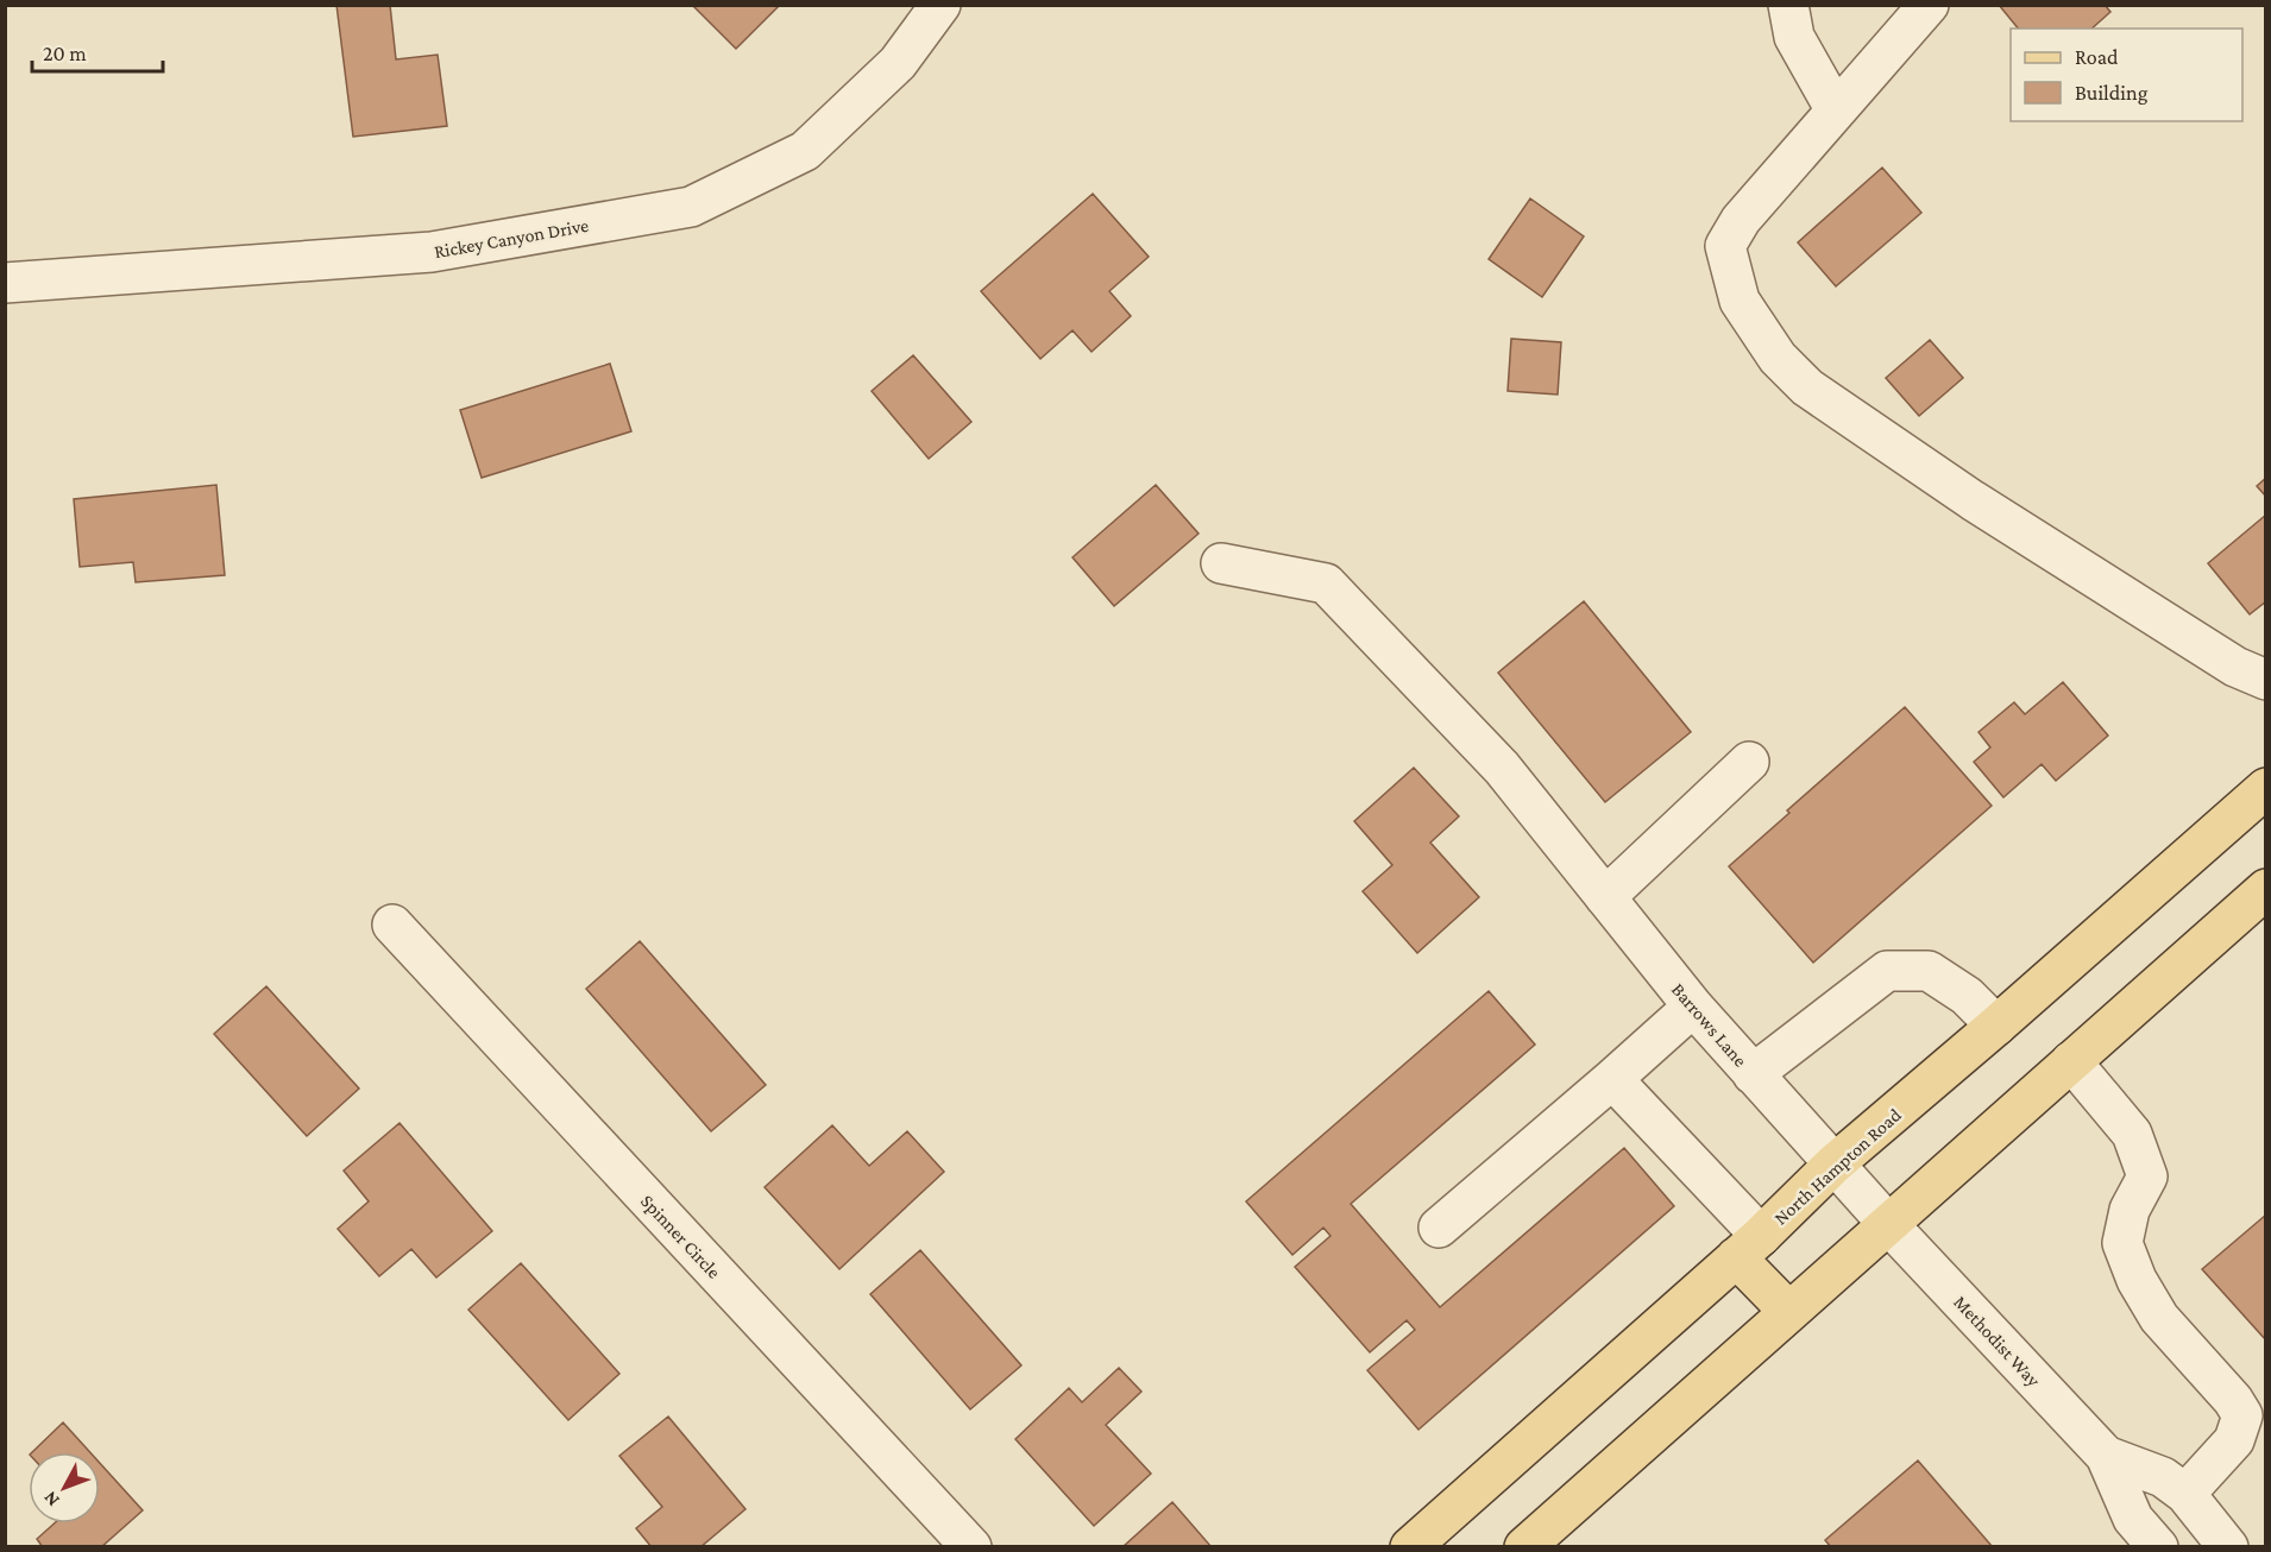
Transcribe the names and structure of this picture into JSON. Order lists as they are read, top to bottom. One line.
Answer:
{"streets":{"main road":["North Hampton Road"],"street":["Rickey Canyon Drive","Barrows Lane","Spinner Circle","Methodist Way"]},"crossings":[["Barrows Lane","North Hampton Road"],["Barrows Lane","Methodist Way"]],"legend":["Road","Building"],"scale_bar":"20 m","north":"bottom left"}
